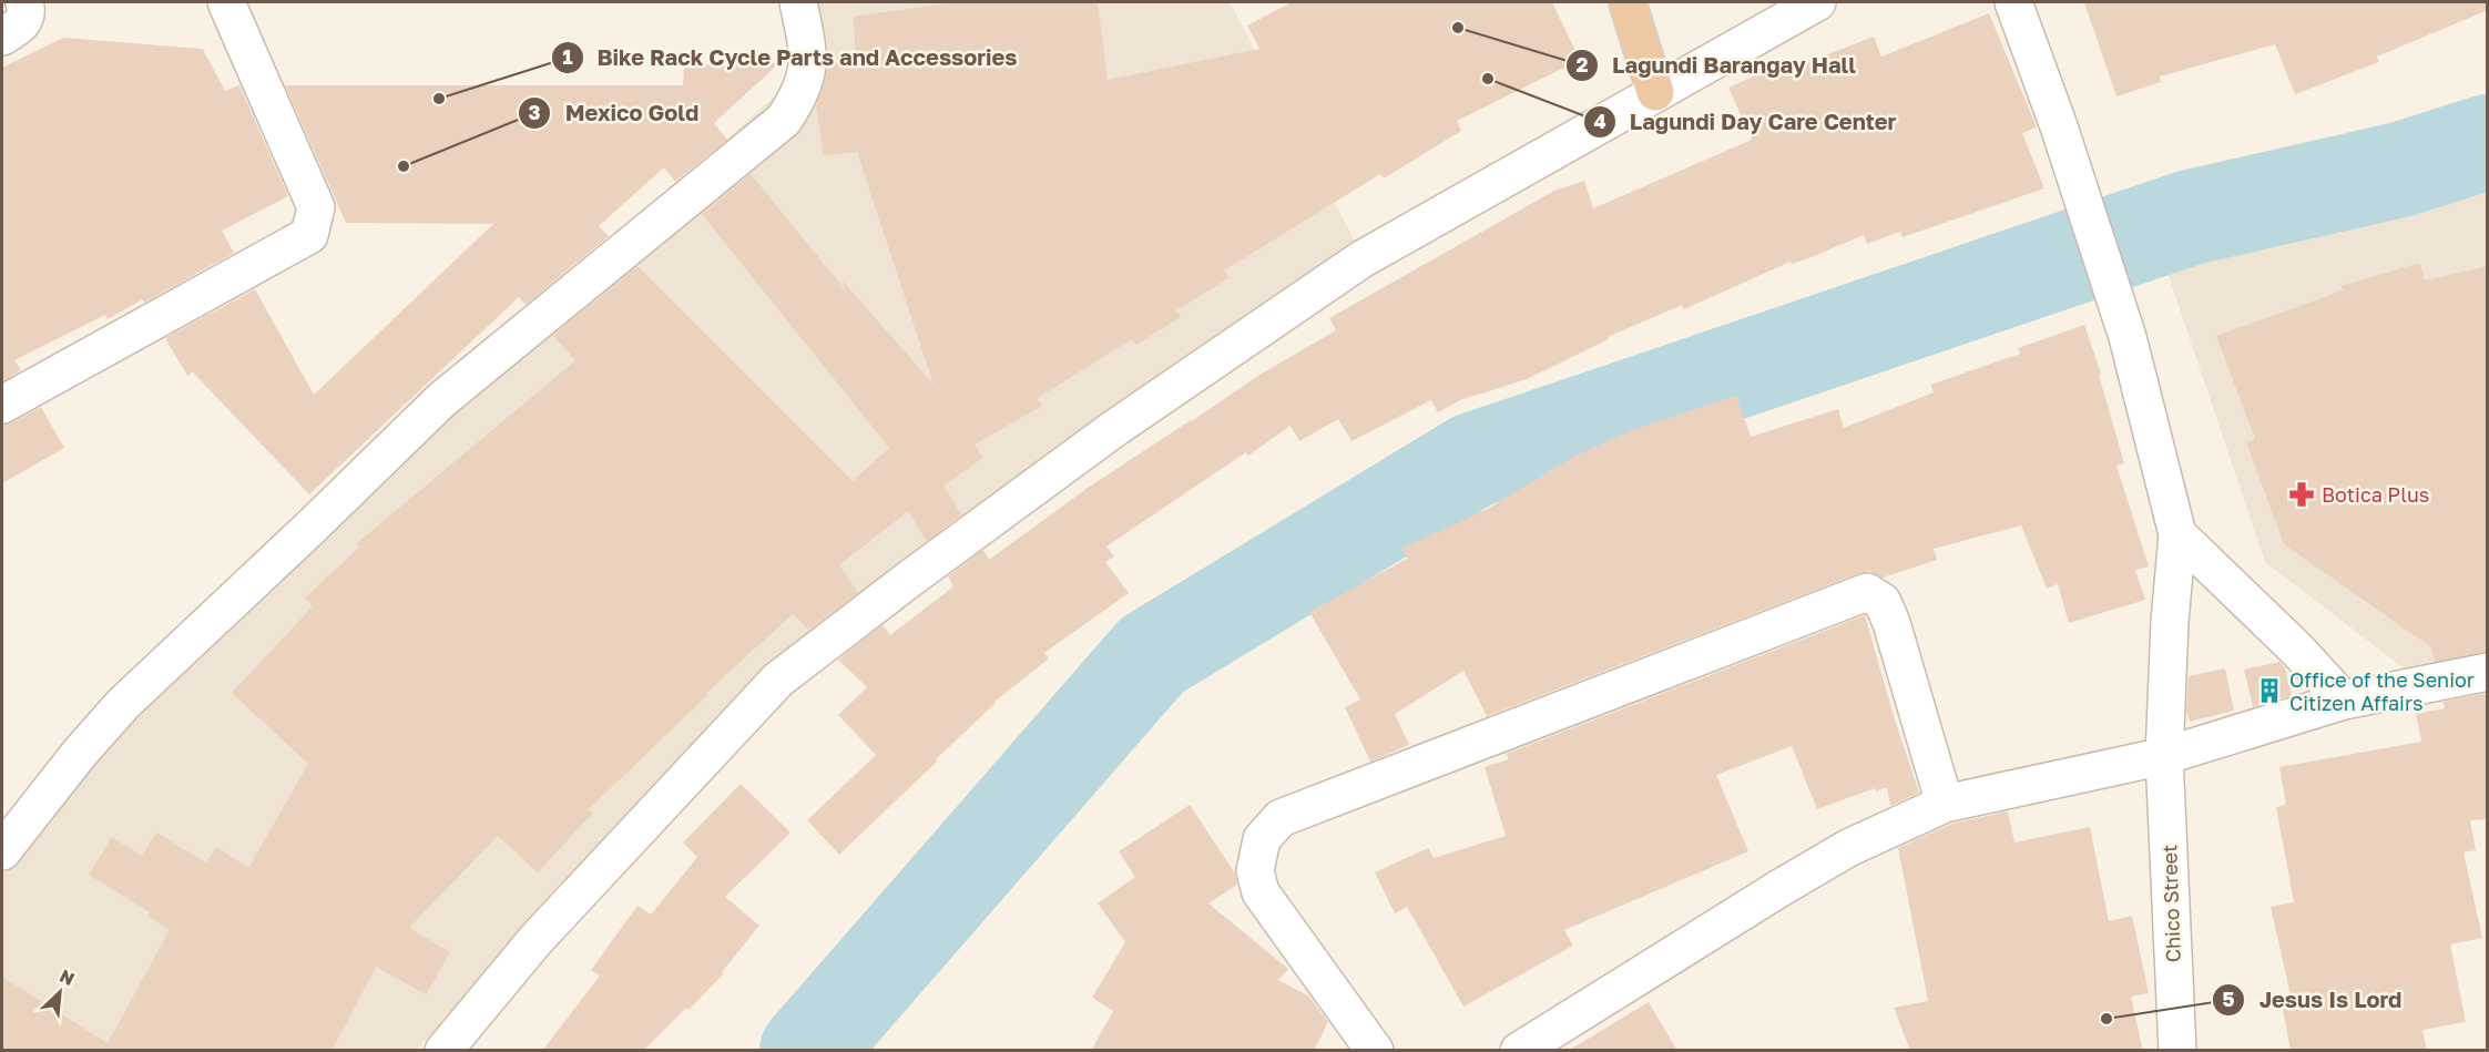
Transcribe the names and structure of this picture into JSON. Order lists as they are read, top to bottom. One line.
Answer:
{"streets":{"street":["Chico Street"]},"places":{"other":["Lagundi Barangay Hall","Lagundi Day Care Center","Bike Rack Cycle Parts and Accessories","Mexico Gold","Jesus Is Lord"],"pharmacy":["Botica Plus"],"building":["Office of the Senior Citizen Affairs"]},"north":"top right"}
